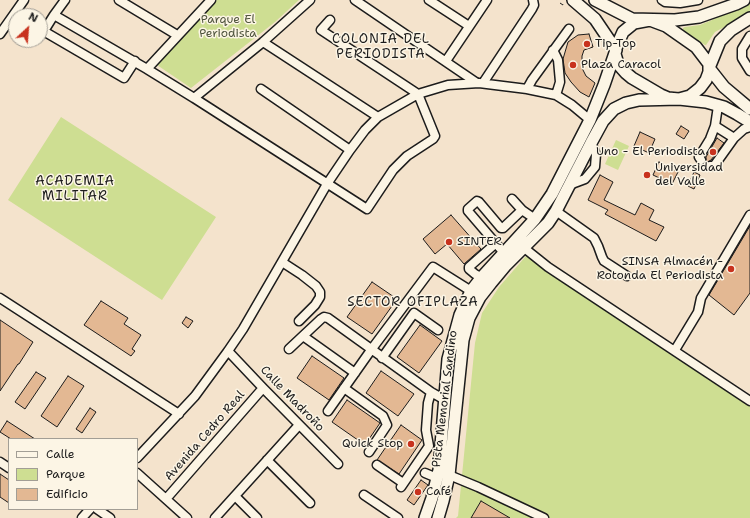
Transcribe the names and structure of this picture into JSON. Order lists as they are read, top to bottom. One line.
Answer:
{"streets":{"main road":["Pista Memorial Sandino"],"street":["Calle Madroño","Avenida Cedro Real"]},"crossings":[["Calle Madroño","Avenida Cedro Real"]],"districts":["COLONIA DEL PERIODISTA","ACADEMIA MILITAR","SECTOR OFIPLAZA"],"parks":["Parque El Periodista"],"places":["Tip-Top","Plaza Caracol","Uno - El Periodista","Universidad del Valle","SINTER","SINSA Almacén - Rotonda El Periodista","Quick Stop","Café"],"legend":["Calle","Parque","Edificio"],"north":"top right"}
